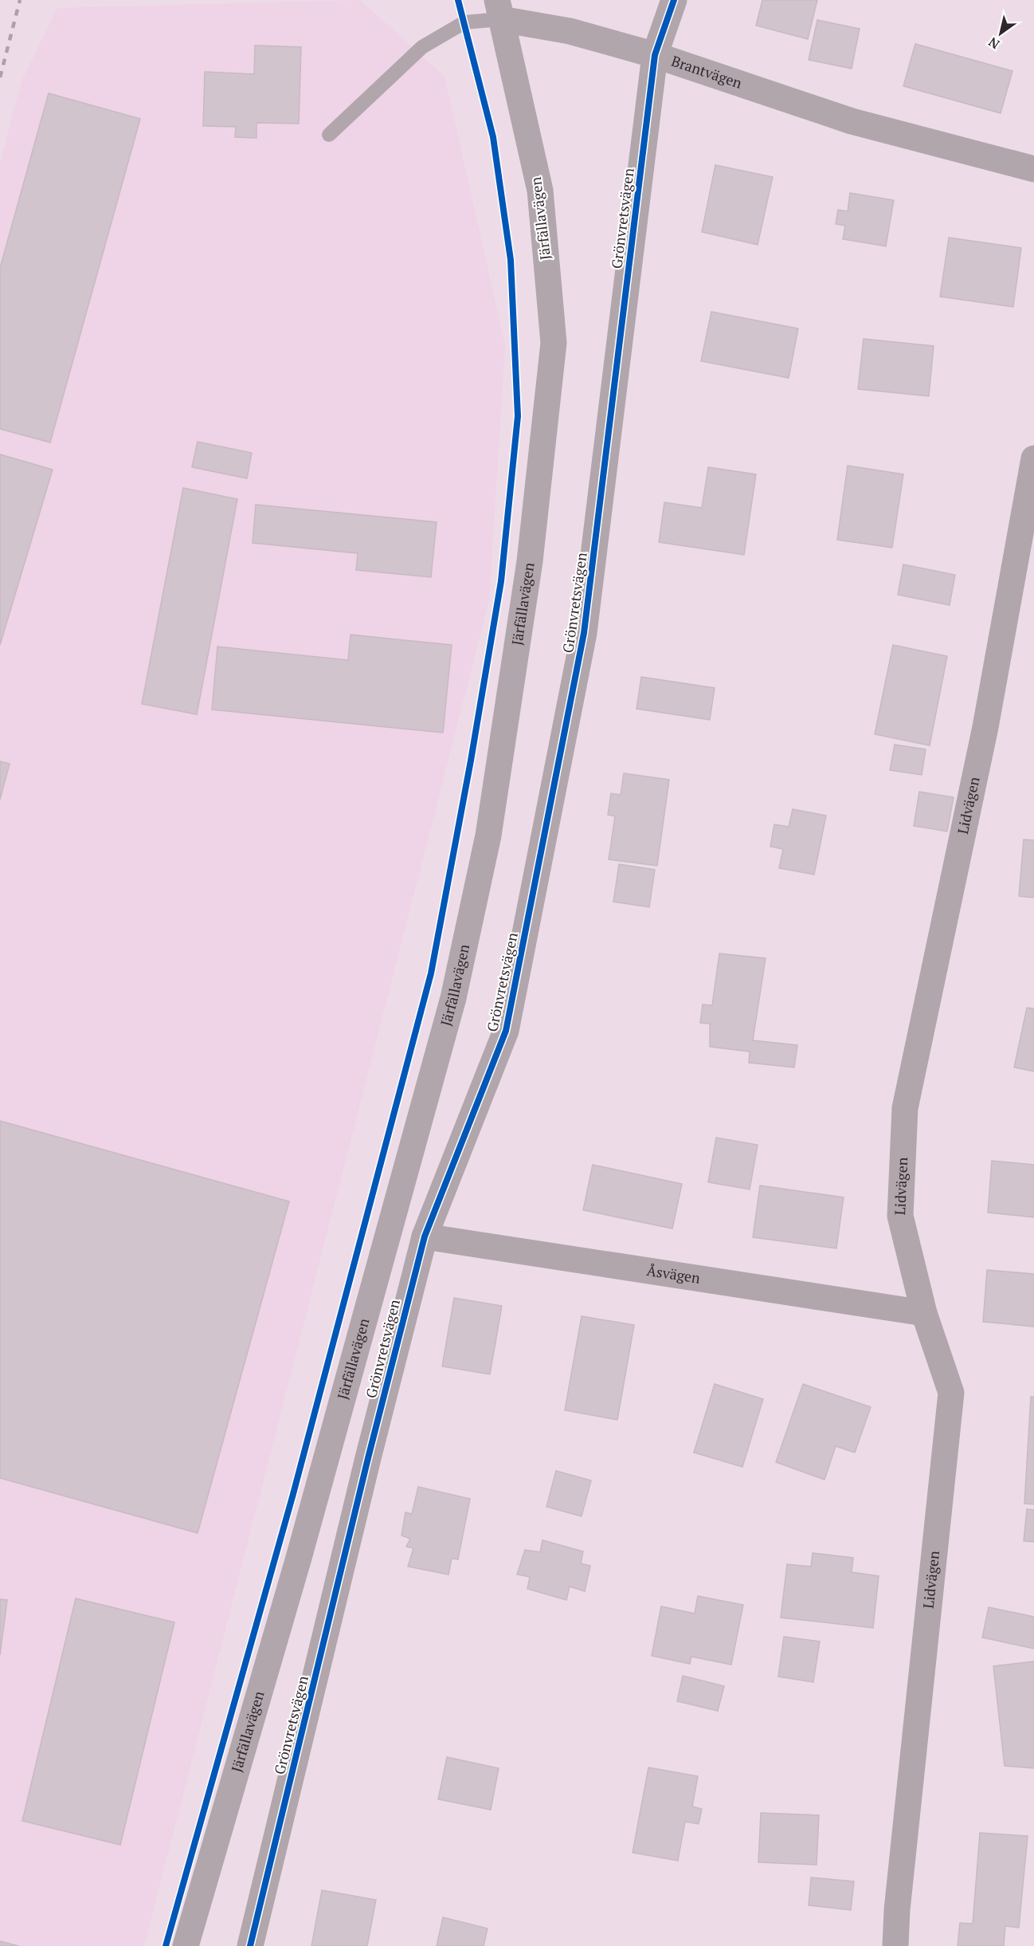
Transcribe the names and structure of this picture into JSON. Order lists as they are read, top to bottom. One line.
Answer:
{"streets":{"street":["Brantvägen","Järfällavägen","Grönvretsvägen","Lidvägen","Åsvägen"]},"crossings":[["Brantvägen","Järfällavägen"],["Brantvägen","Grönvretsvägen"],["Grönvretsvägen","Åsvägen"],["Lidvägen","Åsvägen"]],"north":"bottom left"}
